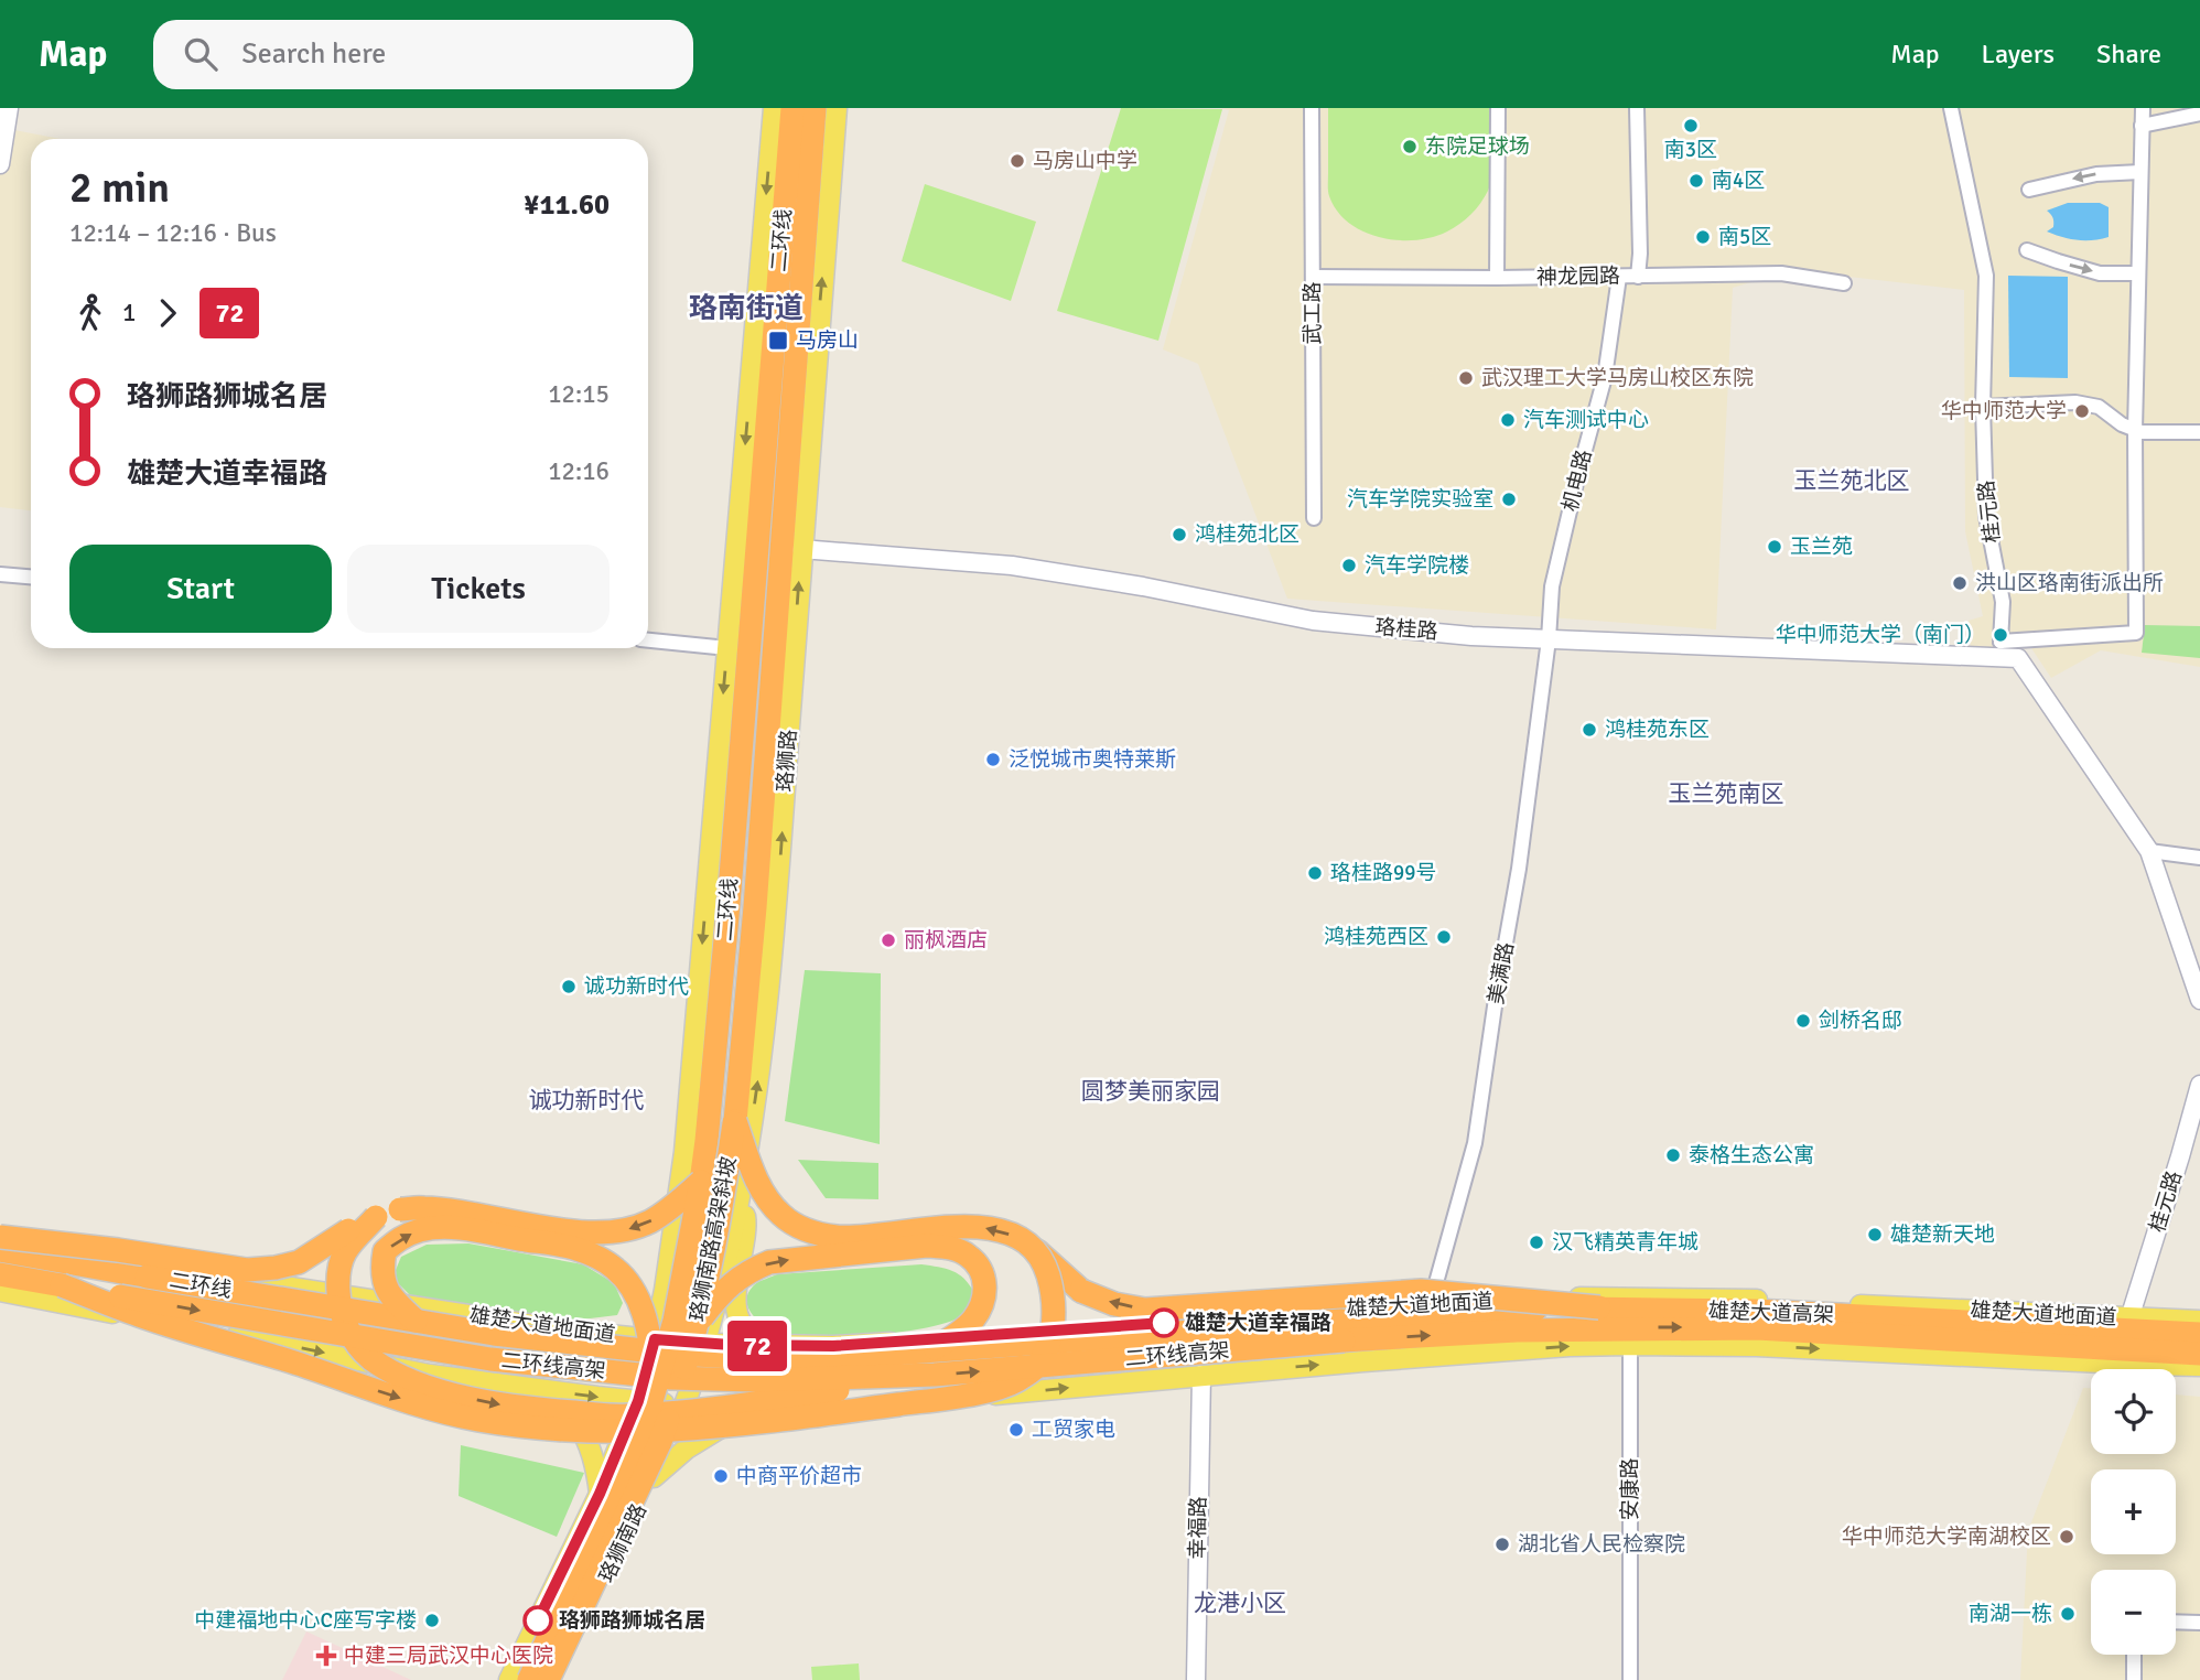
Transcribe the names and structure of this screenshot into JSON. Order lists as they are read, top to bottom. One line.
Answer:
{"streets":{"highway":["二环线","珞狮南路高架斜坡","雄楚大道高架","二环线高架"],"main road":["珞狮路","雄楚大道地面道","珞狮南路"],"street":["神龙园路","武工路","机电路","桂元路","珞桂路","美满路","安康路","幸福路"]},"crossings":[["二环线","珞狮南路高架斜坡"],["二环线","雄楚大道高架"],["二环线","二环线高架"],["二环线","珞狮南路"],["神龙园路","武工路"],["神龙园路","机电路"],["机电路","珞桂路"],["机电路","美满路"],["桂元路","雄楚大道地面道"],["珞桂路","珞狮路"],["珞桂路","美满路"],["珞狮路","珞狮南路高架斜坡"],["珞狮路","雄楚大道地面道"],["珞狮路","珞狮南路"],["美满路","雄楚大道地面道"],["珞狮南路高架斜坡","雄楚大道地面道"],["雄楚大道地面道","珞狮南路"],["雄楚大道高架","二环线高架"]],"districts":["珞南街道","玉兰苑北区","玉兰苑南区","圆梦美丽家园","诚功新时代","龙港小区"],"places":{"other":["南3区","东院足球场","马房山中学","南4区","南5区","武汉理工大学马房山校区东院","华中师范大学","汽车测试中心","汽车学院实验室","鸿桂苑北区","玉兰苑","汽车学院楼","洪山区珞南街派出所","华中师范大学（南门）","鸿桂苑东区","泛悦城市奥特莱斯","珞桂路99号","鸿桂苑西区","丽枫酒店","诚功新时代","剑桥名邸","泰格生态公寓","雄楚新天地","汉飞精英青年城","雄楚大道幸福路","工贸家电","中商平价超市","华中师范大学南湖校区","湖北省人民检察院","南湖一栋","中建福地中心C座写字楼","珞狮路狮城名居"],"transit":["马房山"],"health":["中建三局武汉中心医院"]},"lines":["bus line 72"],"page":{"header":"Map","search":"Search here","nav":["Map","Layers","Share"],"on_map":"72","heading":["2 min","12:14 – 12:16 · Bus","¥11.60"],"legs":["1","72"],"list":[{"name":"珞狮路狮城名居","value":"12:15"},{"name":"雄楚大道幸福路","value":"12:16"}],"buttons":["Start","Tickets"],"map_buttons":["+","−"]}}
